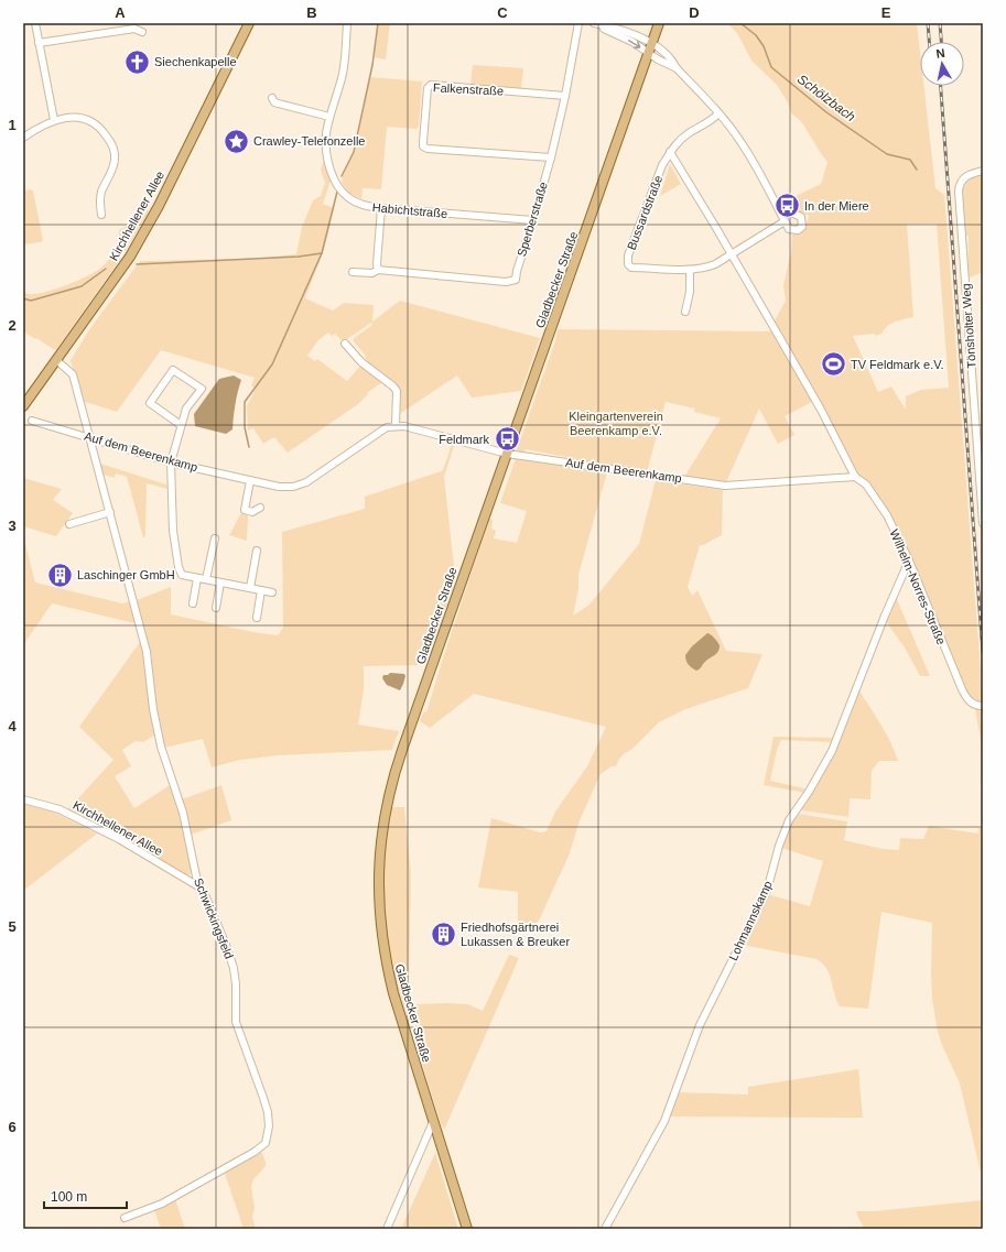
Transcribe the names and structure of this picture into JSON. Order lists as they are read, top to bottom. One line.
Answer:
{"streets":{"main road":["Kirchhellener Allee","Gladbecker Straße"],"street":["Falkenstraße","Habichtstraße","Bussardstraße","Sperberstraße","Tönsholter Weg","Auf dem Beerenkamp","Wilhelm-Norres-Straße","Schwickingsfeld","Lohmannskamp"]},"crossings":[["Falkenstraße","Sperberstraße"],["Habichtstraße","Sperberstraße"],["Bussardstraße","Wilhelm-Norres-Straße"],["Kirchhellener Allee","Schwickingsfeld"],["Gladbecker Straße","Auf dem Beerenkamp"],["Auf dem Beerenkamp","Wilhelm-Norres-Straße"],["Auf dem Beerenkamp","Schwickingsfeld"],["Wilhelm-Norres-Straße","Lohmannskamp"]],"water":["Schölzbach"],"parks":["Kleingartenverein Beerenkamp e.V."],"places":{"church":["Siechenkapelle"],"place":["Crawley-Telefonzelle"],"bus stop":["In der Miere","Feldmark"],"sports":["TV Feldmark e.V."],"building":["Laschinger GmbH","Friedhofsgärtnerei Lukassen & Breuker"]},"scale_bar":"100 m","north":"top","grid":{"columns":["A","B","C","D","E"],"rows":["1","2","3","4","5","6"]}}
